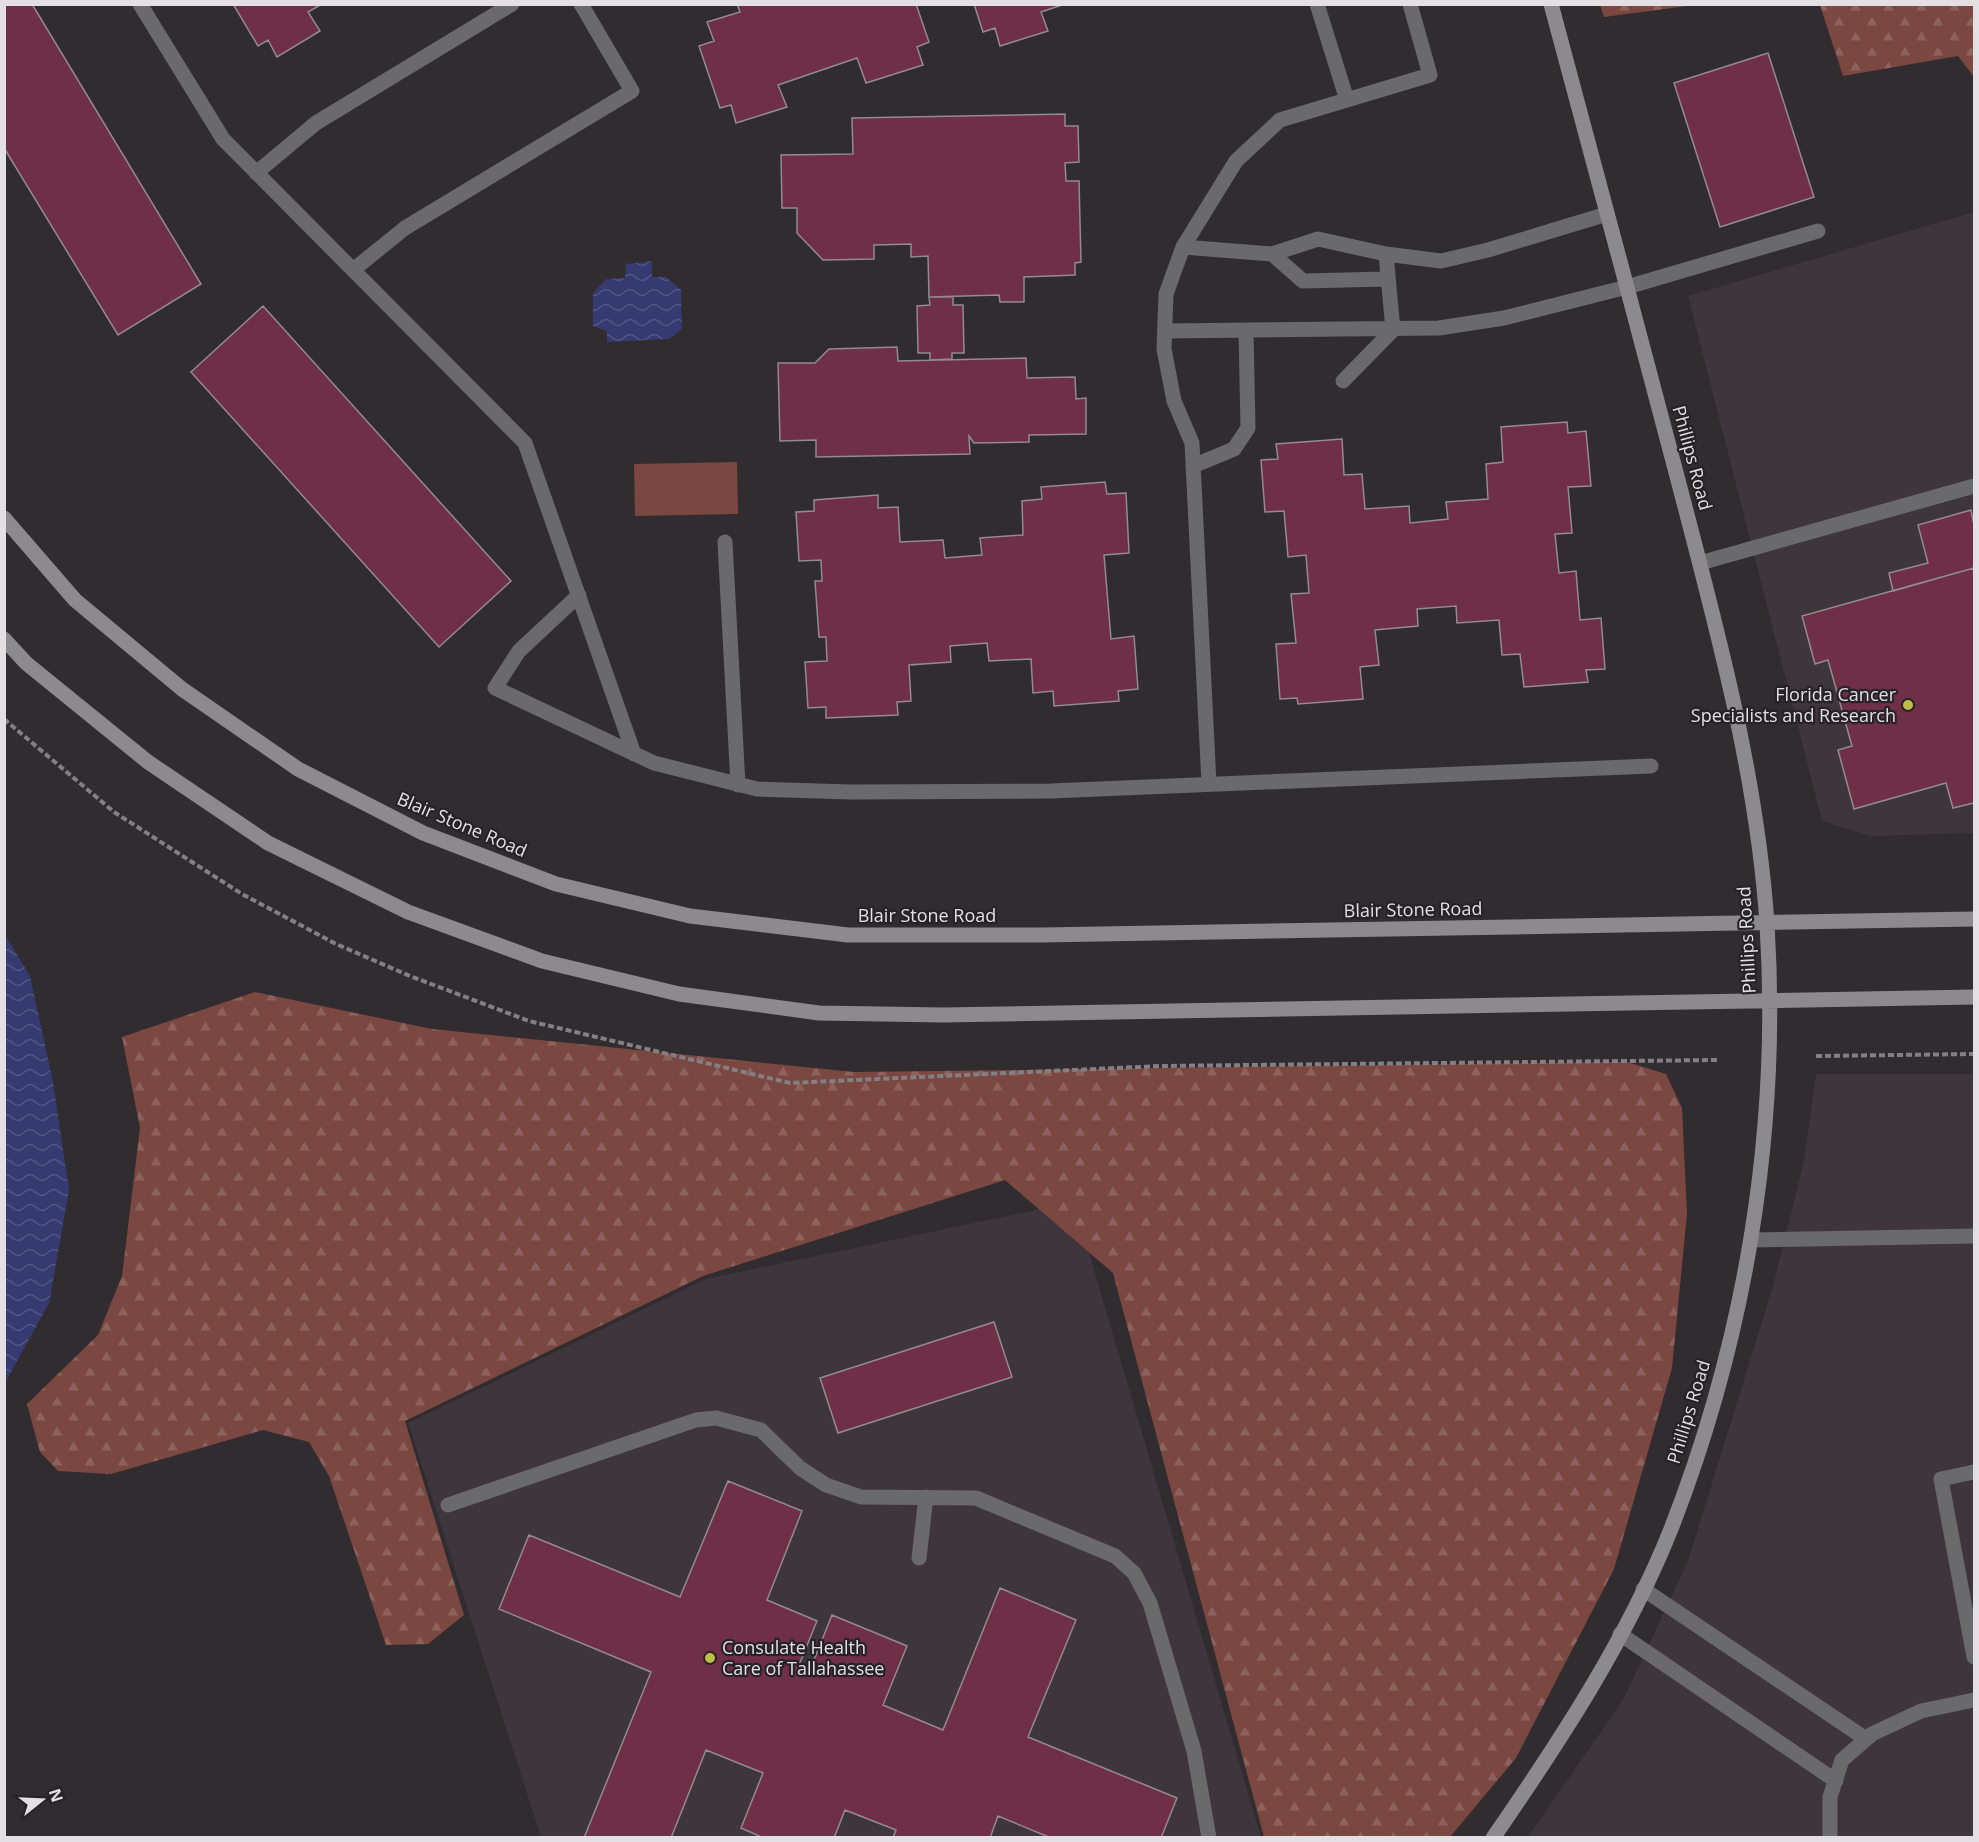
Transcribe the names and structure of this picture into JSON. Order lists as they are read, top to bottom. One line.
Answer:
{"streets":{"main road":["Phillips Road","Blair Stone Road"]},"crossings":[["Phillips Road","Blair Stone Road"]],"places":["Florida Cancer Specialists and Research","Consulate Health Care of Tallahassee"],"north":"right"}
